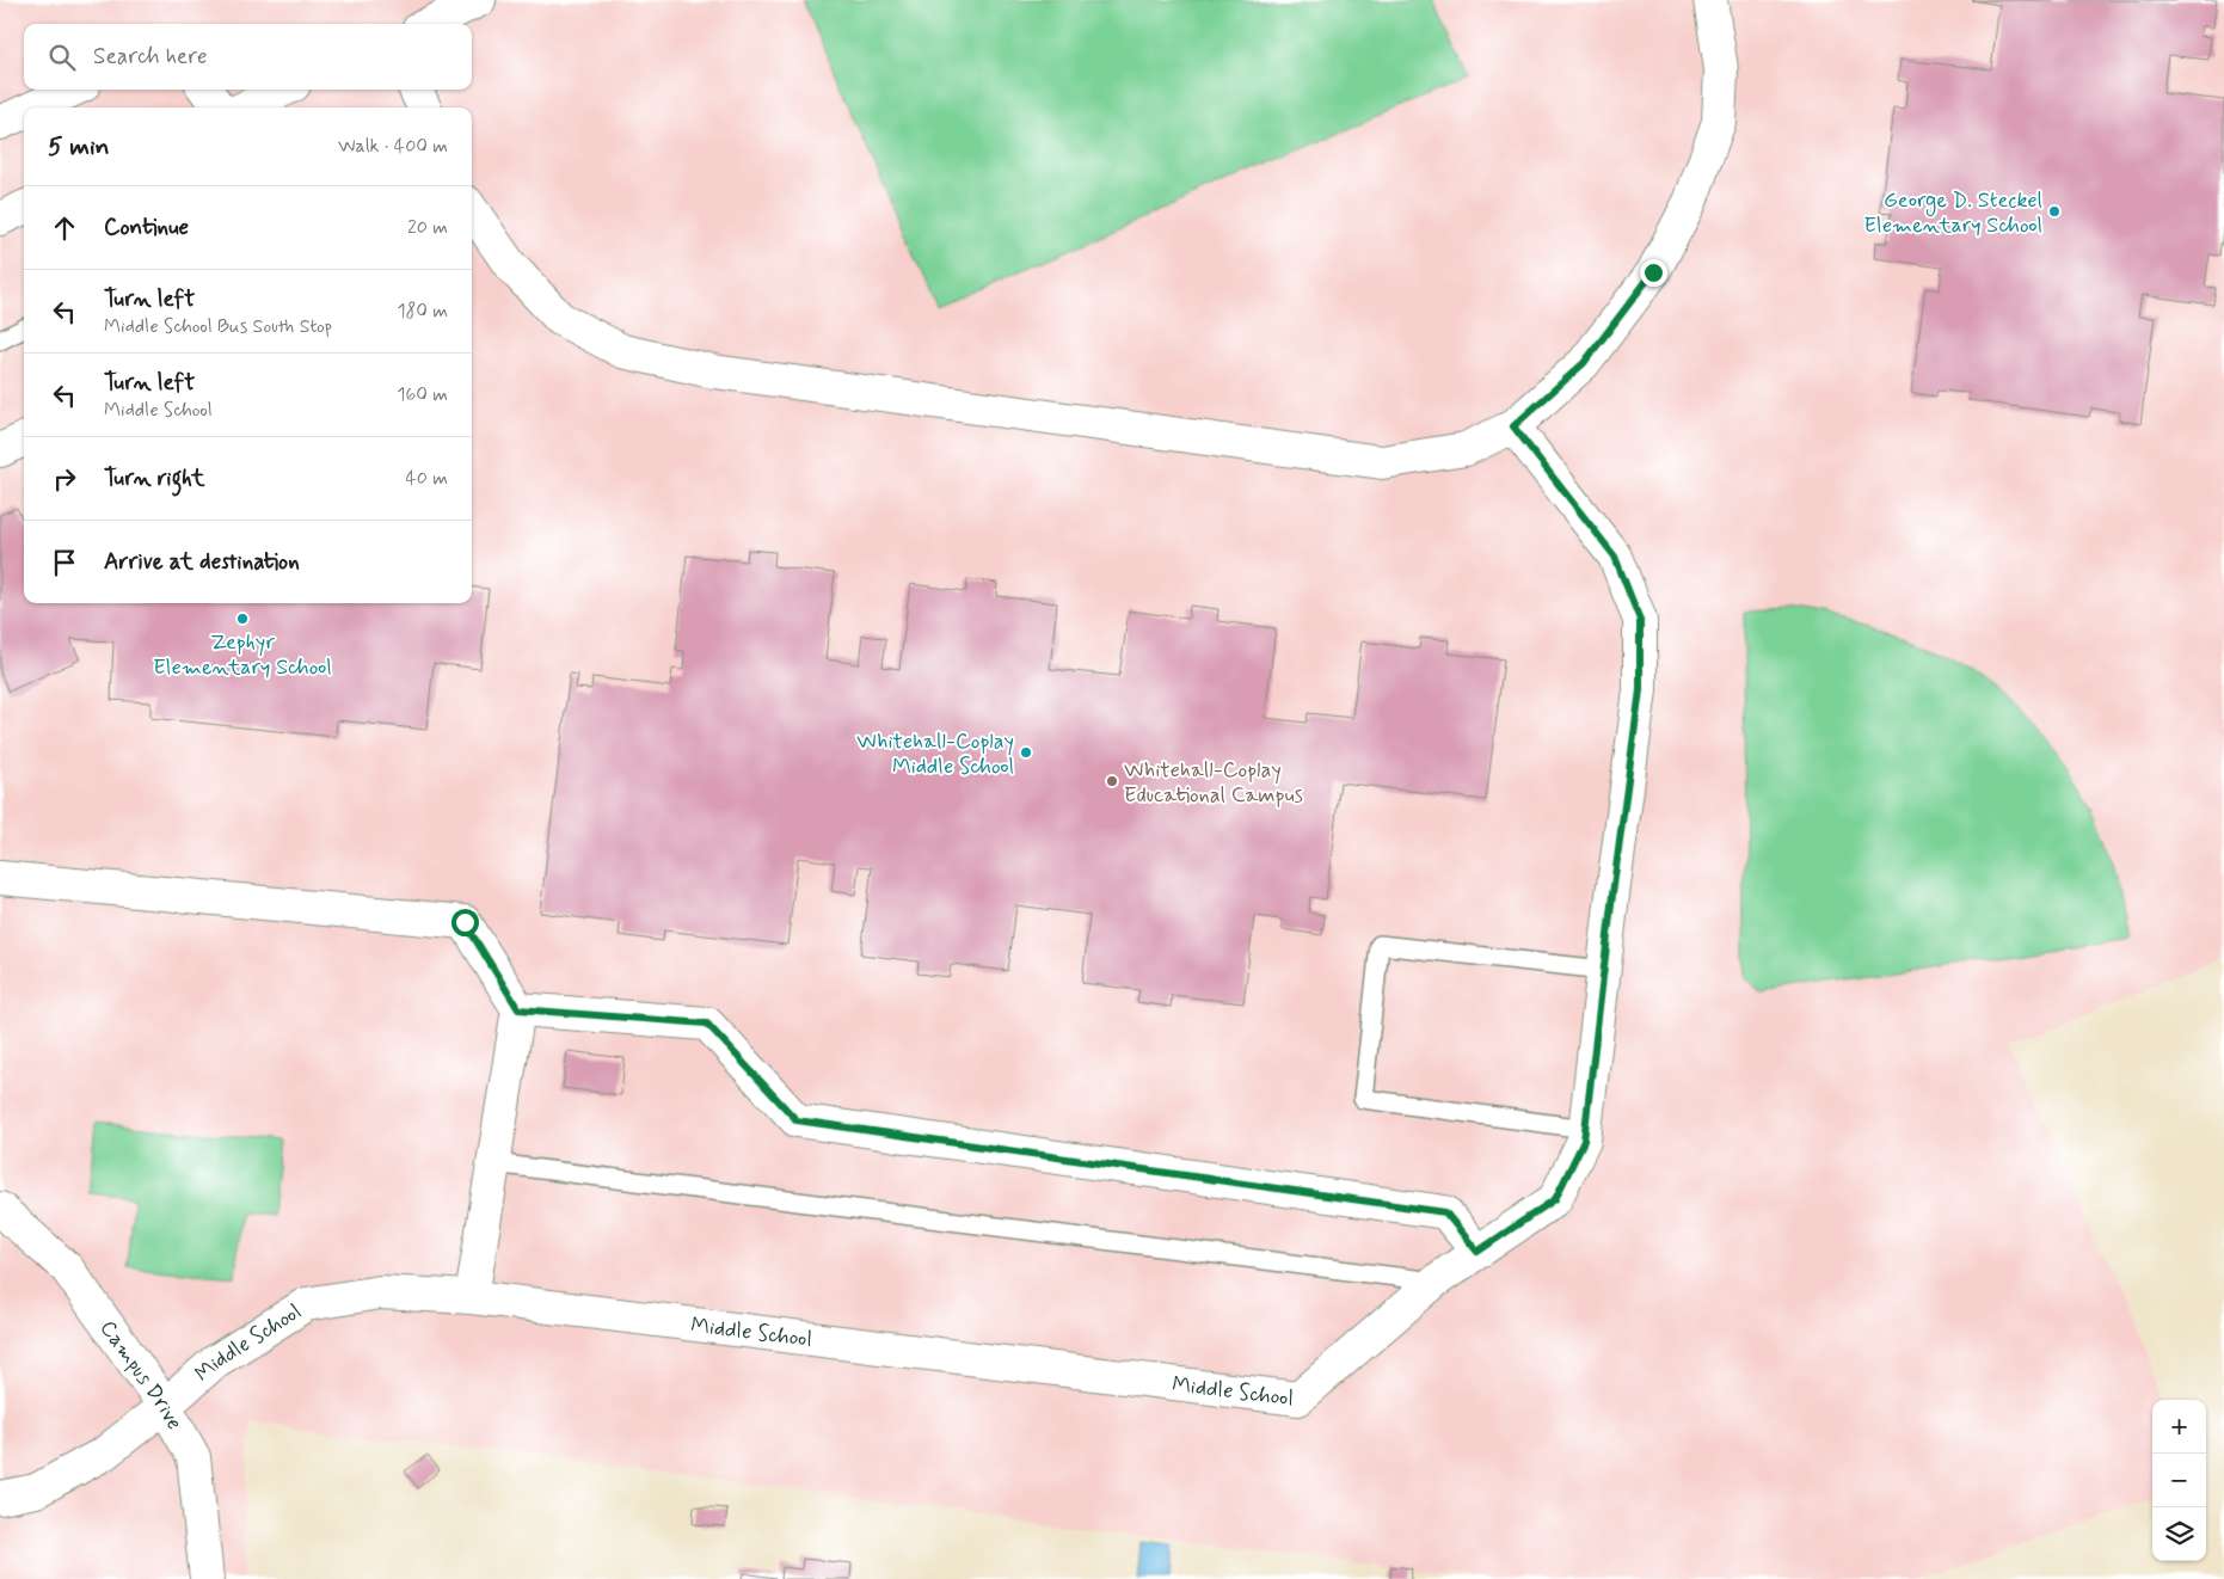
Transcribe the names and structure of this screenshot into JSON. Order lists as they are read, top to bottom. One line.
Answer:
{"streets":{"street":["Middle School","Campus Drive"]},"crossings":[["Middle School","Campus Drive"]],"places":["George D. Steckel Elementary School","Zephyr Elementary School","Whitehall-Coplay Middle School","Whitehall-Coplay Educational Campus"],"page":{"search":"Search here","heading":["5 min","Walk · 400 m"],"list":[["Continue","20 m"],["Turn left","Middle School Bus South Stop","180 m"],["Turn left","Middle School","160 m"],["Turn right","40 m"],"Arrive at destination"],"map_buttons":["+","−"]}}
